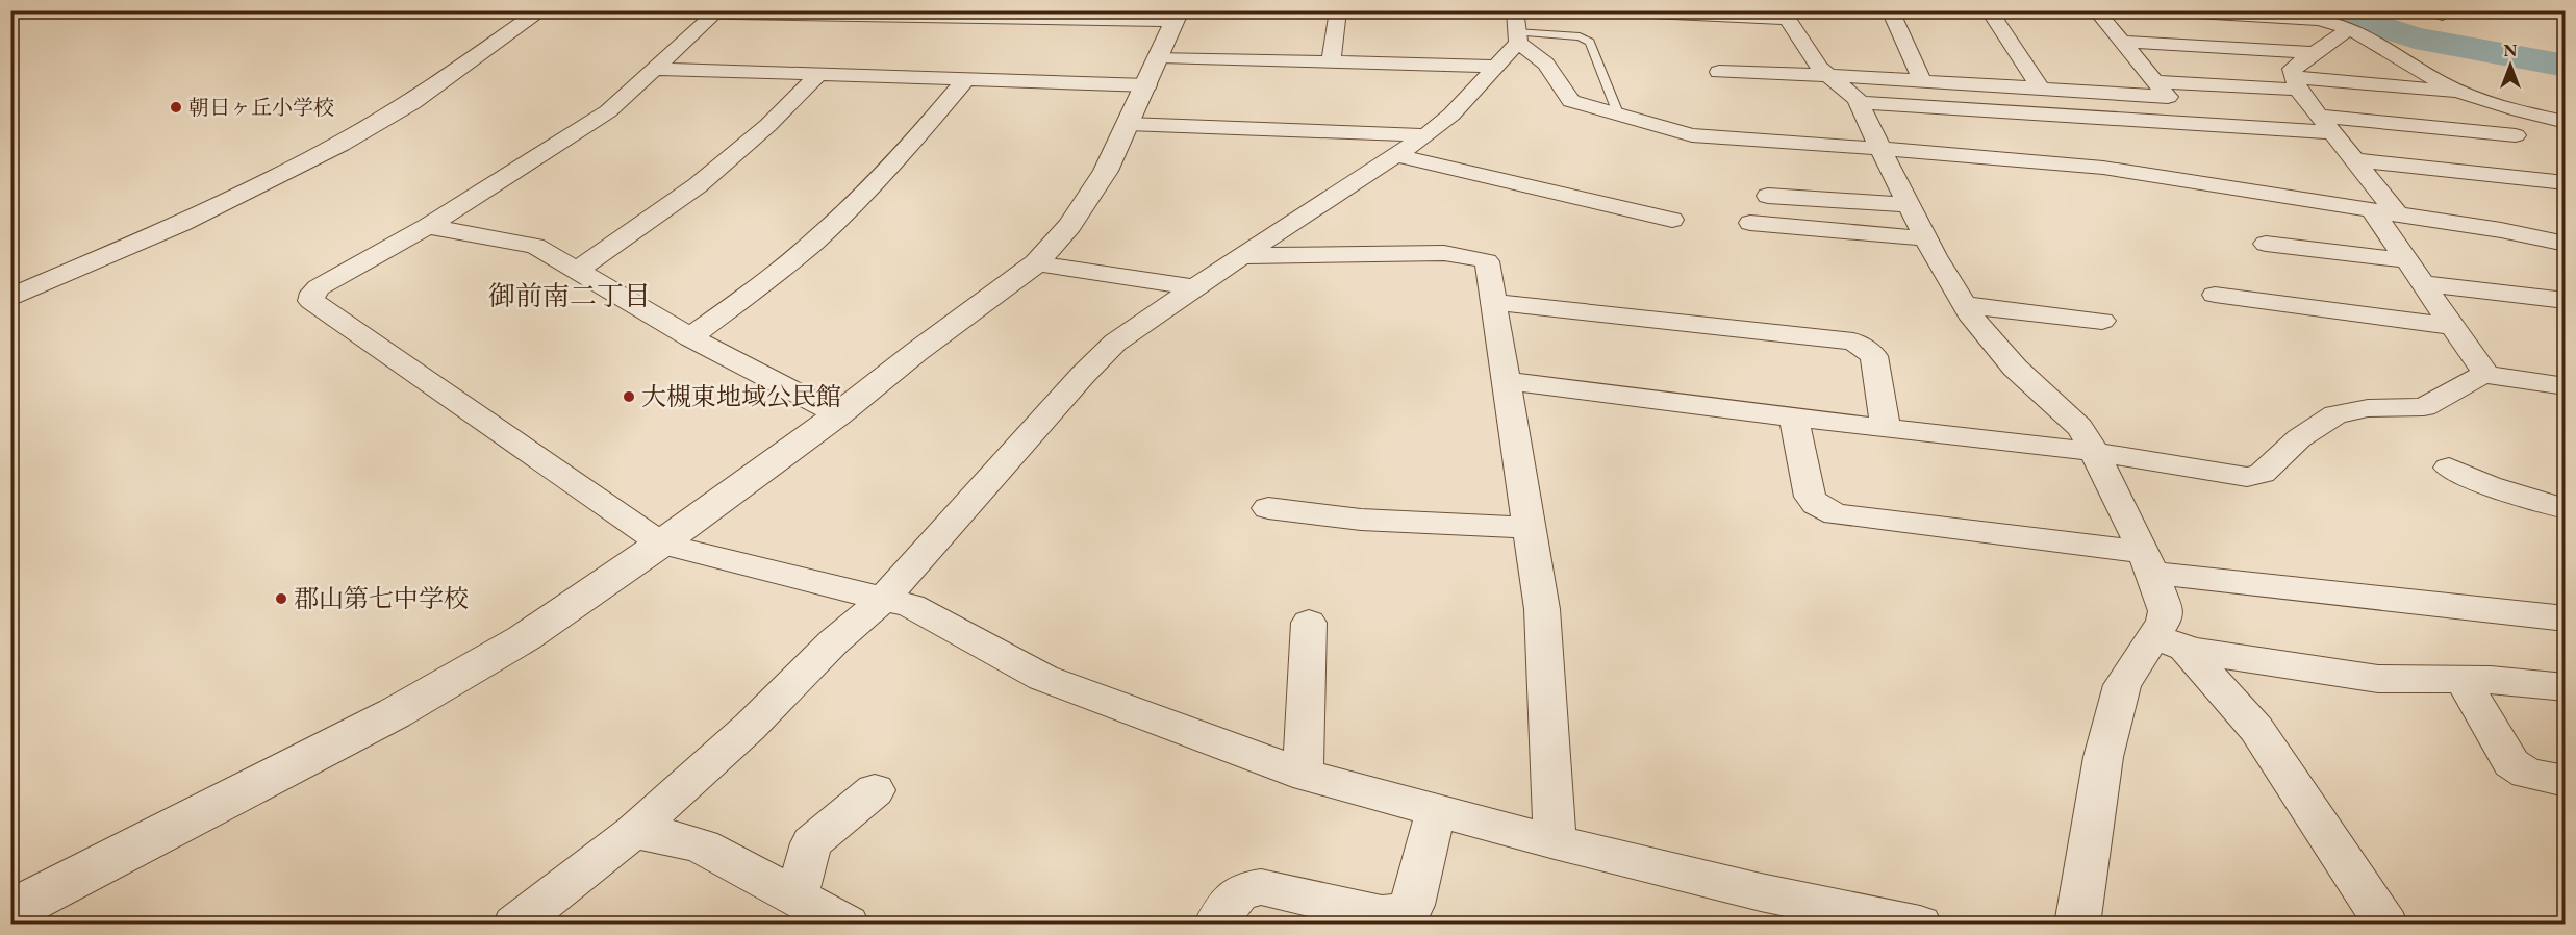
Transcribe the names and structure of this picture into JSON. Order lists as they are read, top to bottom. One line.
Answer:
{"districts":["御前南二丁目"],"places":["朝日ヶ丘小学校","大槻東地域公民館","郡山第七中学校"],"north":"top"}
